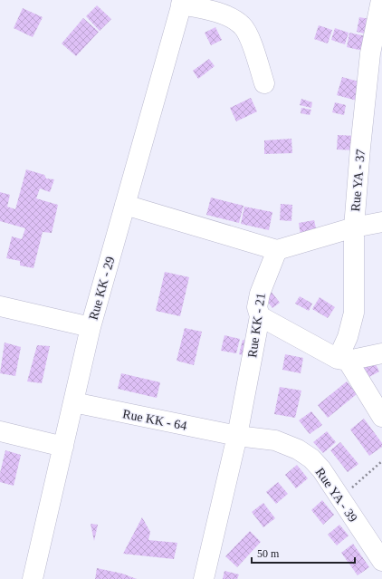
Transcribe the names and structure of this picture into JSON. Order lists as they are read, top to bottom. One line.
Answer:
{"streets":{"street":["Rue YA - 37","Rue KK - 29","Rue KK - 21","Rue KK - 64","Rue YA - 39"]},"crossings":[["Rue KK - 29","Rue KK - 64"],["Rue KK - 21","Rue KK - 64"],["Rue KK - 21","Rue YA - 39"],["Rue KK - 64","Rue YA - 39"]],"scale_bar":"50 m"}
